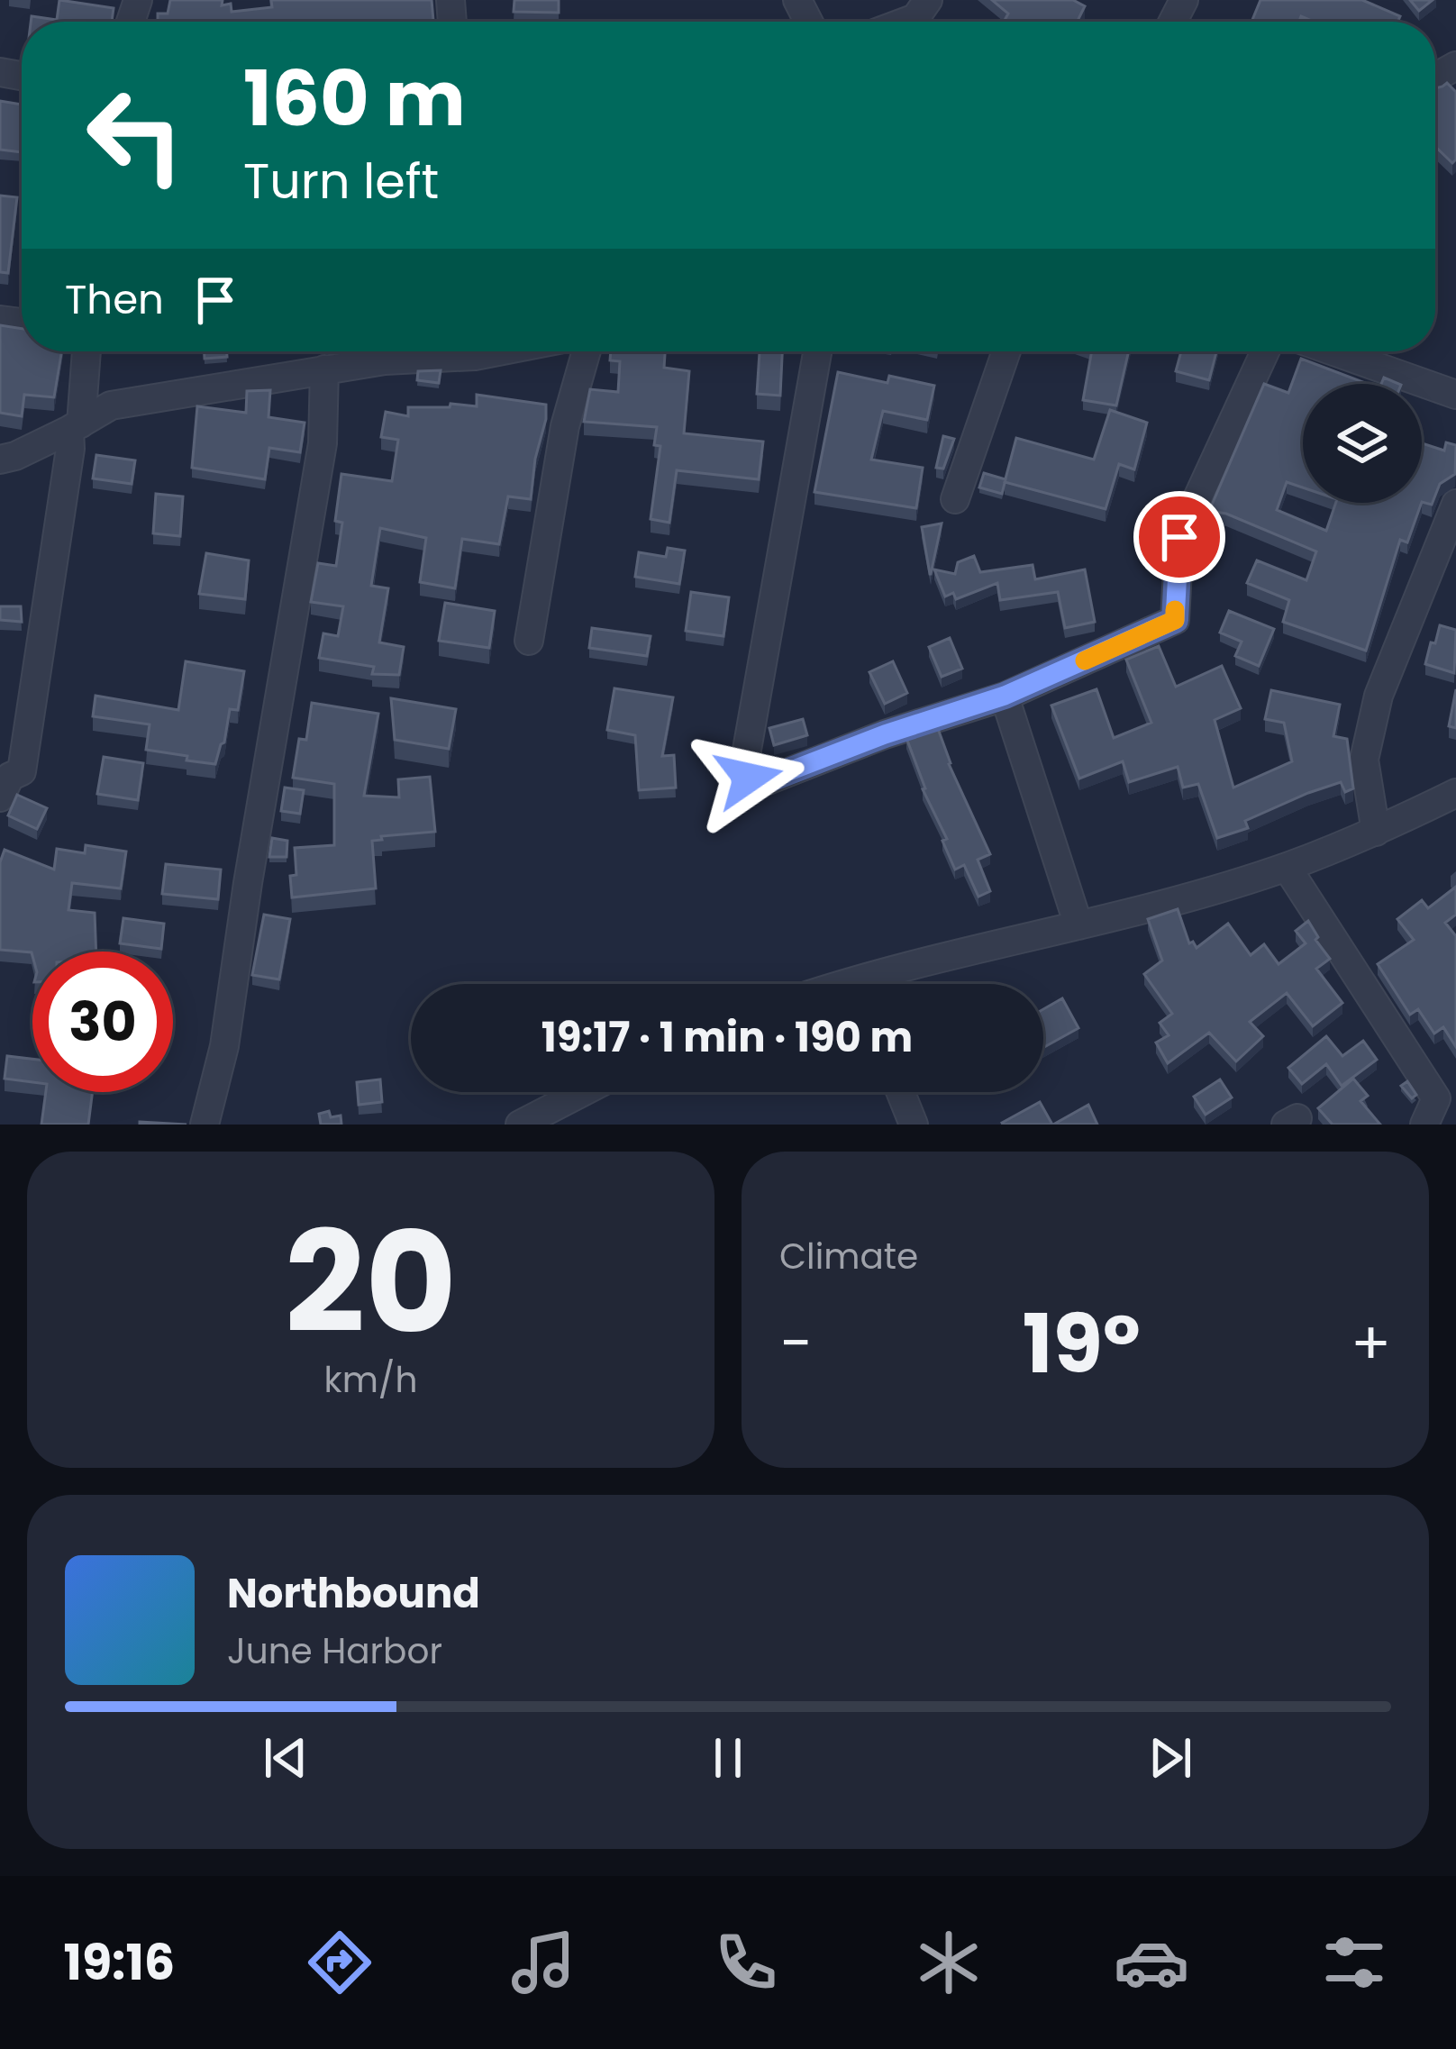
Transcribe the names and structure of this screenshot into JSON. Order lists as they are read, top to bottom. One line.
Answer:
{"page":{"turn":["160 m","Turn left"],"then":"Then","limit":"30","trip":"19:17 · 1 min · 190 m","tile":[["20","km/h"],"Climate"],"heat":["−","19°","+"],"song":["Northbound","June Harbor"],"tabs":"19:16"}}
